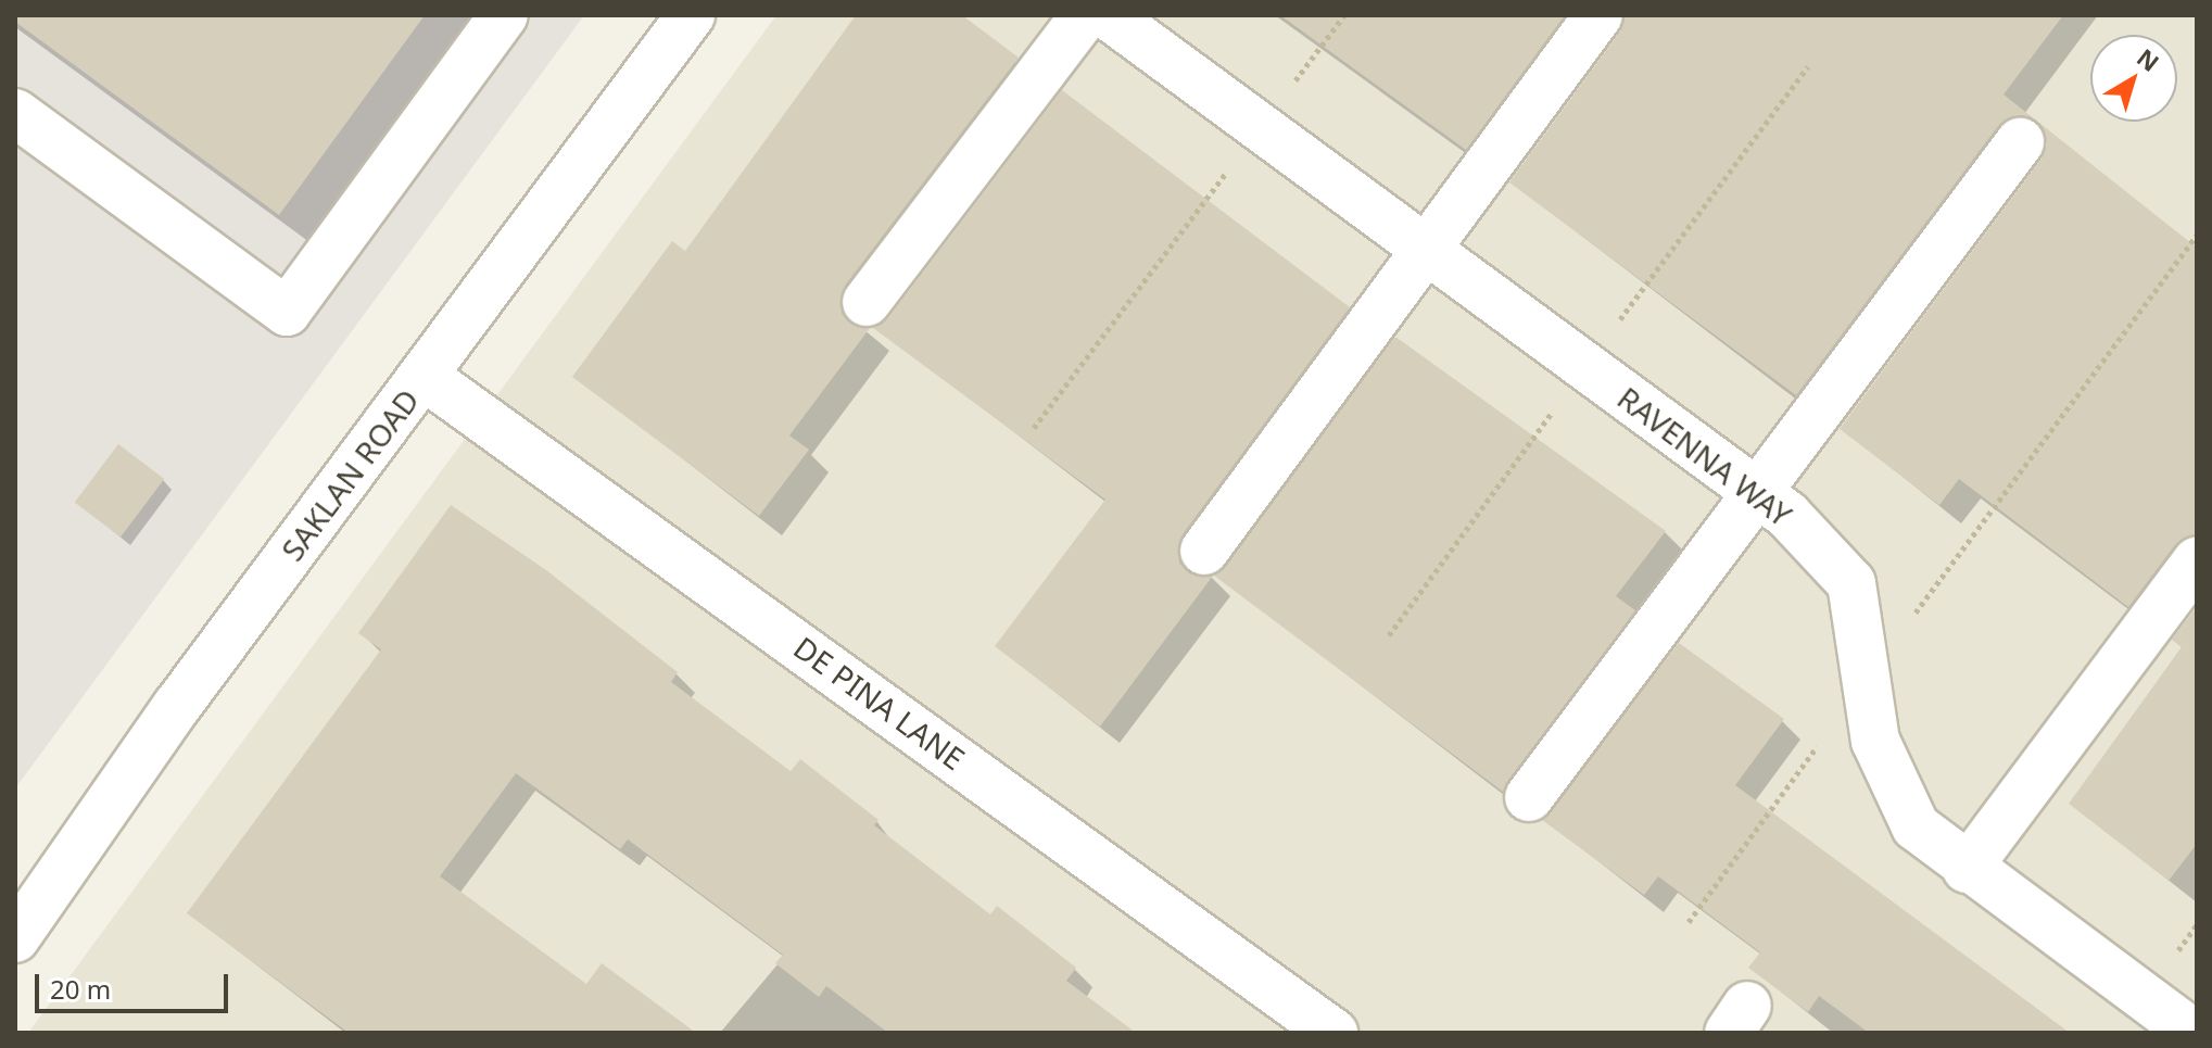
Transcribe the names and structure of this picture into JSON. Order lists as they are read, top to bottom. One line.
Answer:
{"streets":{"street":["RAVENNA WAY","SAKLAN ROAD","DE PINA LANE"]},"crossings":[["SAKLAN ROAD","DE PINA LANE"]],"scale_bar":"20 m","north":"top right"}
